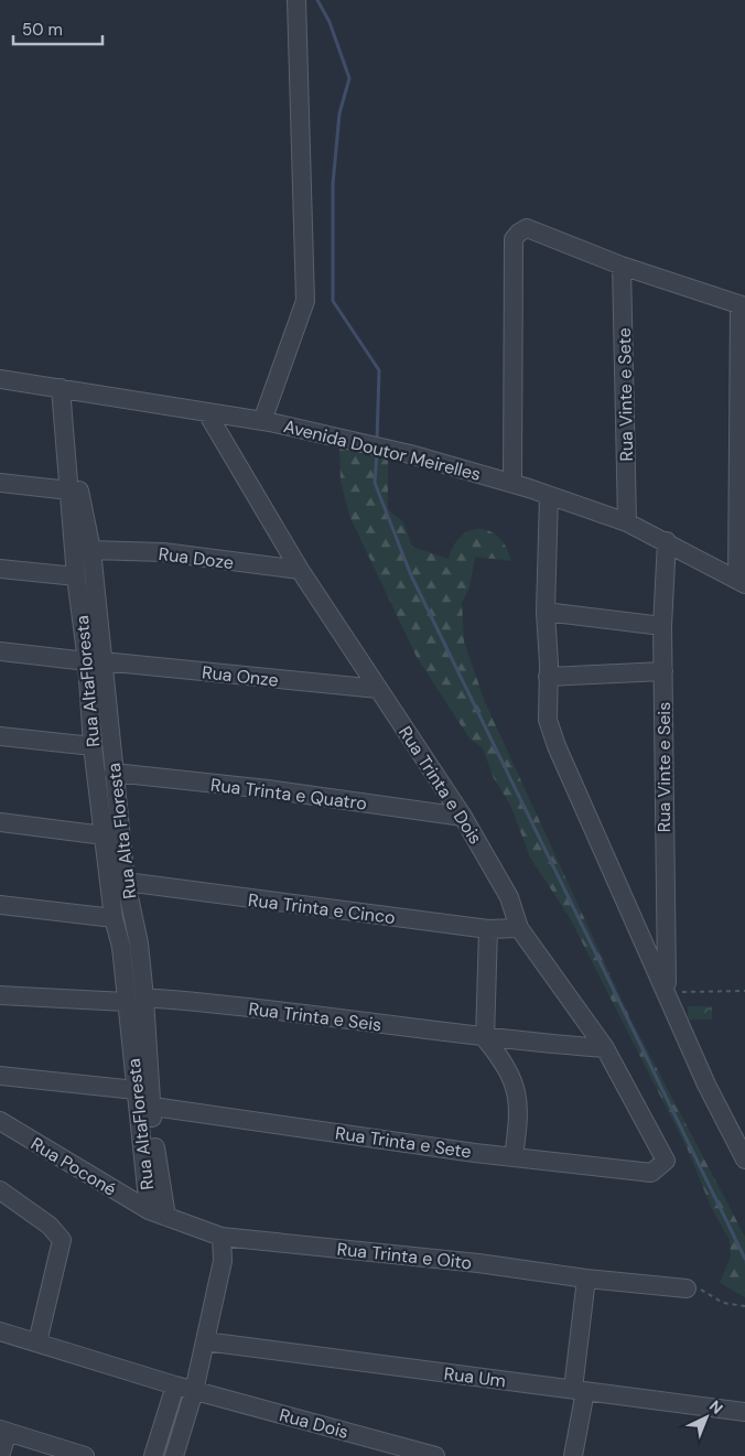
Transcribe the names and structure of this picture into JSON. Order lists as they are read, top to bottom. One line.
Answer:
{"streets":{"street":["Rua Vinte e Sete","Avenida Doutor Meirelles","Rua Doze","Rua Onze","Rua AltaFloresta","Rua Vinte e Seis","Rua Trinta e Dois","Rua Trinta e Quatro","Rua Alta Floresta","Rua Trinta e Cinco","Rua Trinta e Seis","Rua Trinta e Sete","Rua Poconé","Rua Trinta e Oito","Rua Um","Rua Dois"]},"crossings":[["Rua Vinte e Sete","Avenida Doutor Meirelles"],["Avenida Doutor Meirelles","Rua Vinte e Seis"],["Avenida Doutor Meirelles","Rua Trinta e Dois"],["Rua Doze","Rua Trinta e Dois"],["Rua Doze","Rua Alta Floresta"],["Rua Onze","Rua AltaFloresta"],["Rua Onze","Rua Trinta e Dois"],["Rua Onze","Rua Alta Floresta"],["Rua AltaFloresta","Rua Alta Floresta"],["Rua AltaFloresta","Rua Trinta e Sete"],["Rua AltaFloresta","Rua Poconé"],["Rua Trinta e Dois","Rua Trinta e Quatro"],["Rua Trinta e Dois","Rua Trinta e Cinco"],["Rua Trinta e Dois","Rua Trinta e Sete"],["Rua Trinta e Quatro","Rua Alta Floresta"],["Rua Alta Floresta","Rua Trinta e Cinco"],["Rua Alta Floresta","Rua Trinta e Seis"],["Rua Alta Floresta","Rua Trinta e Sete"],["Rua Alta Floresta","Rua Poconé"],["Rua Alta Floresta","Rua Trinta e Oito"],["Rua Poconé","Rua Trinta e Oito"]],"scale_bar":"50 m","north":"top right"}
